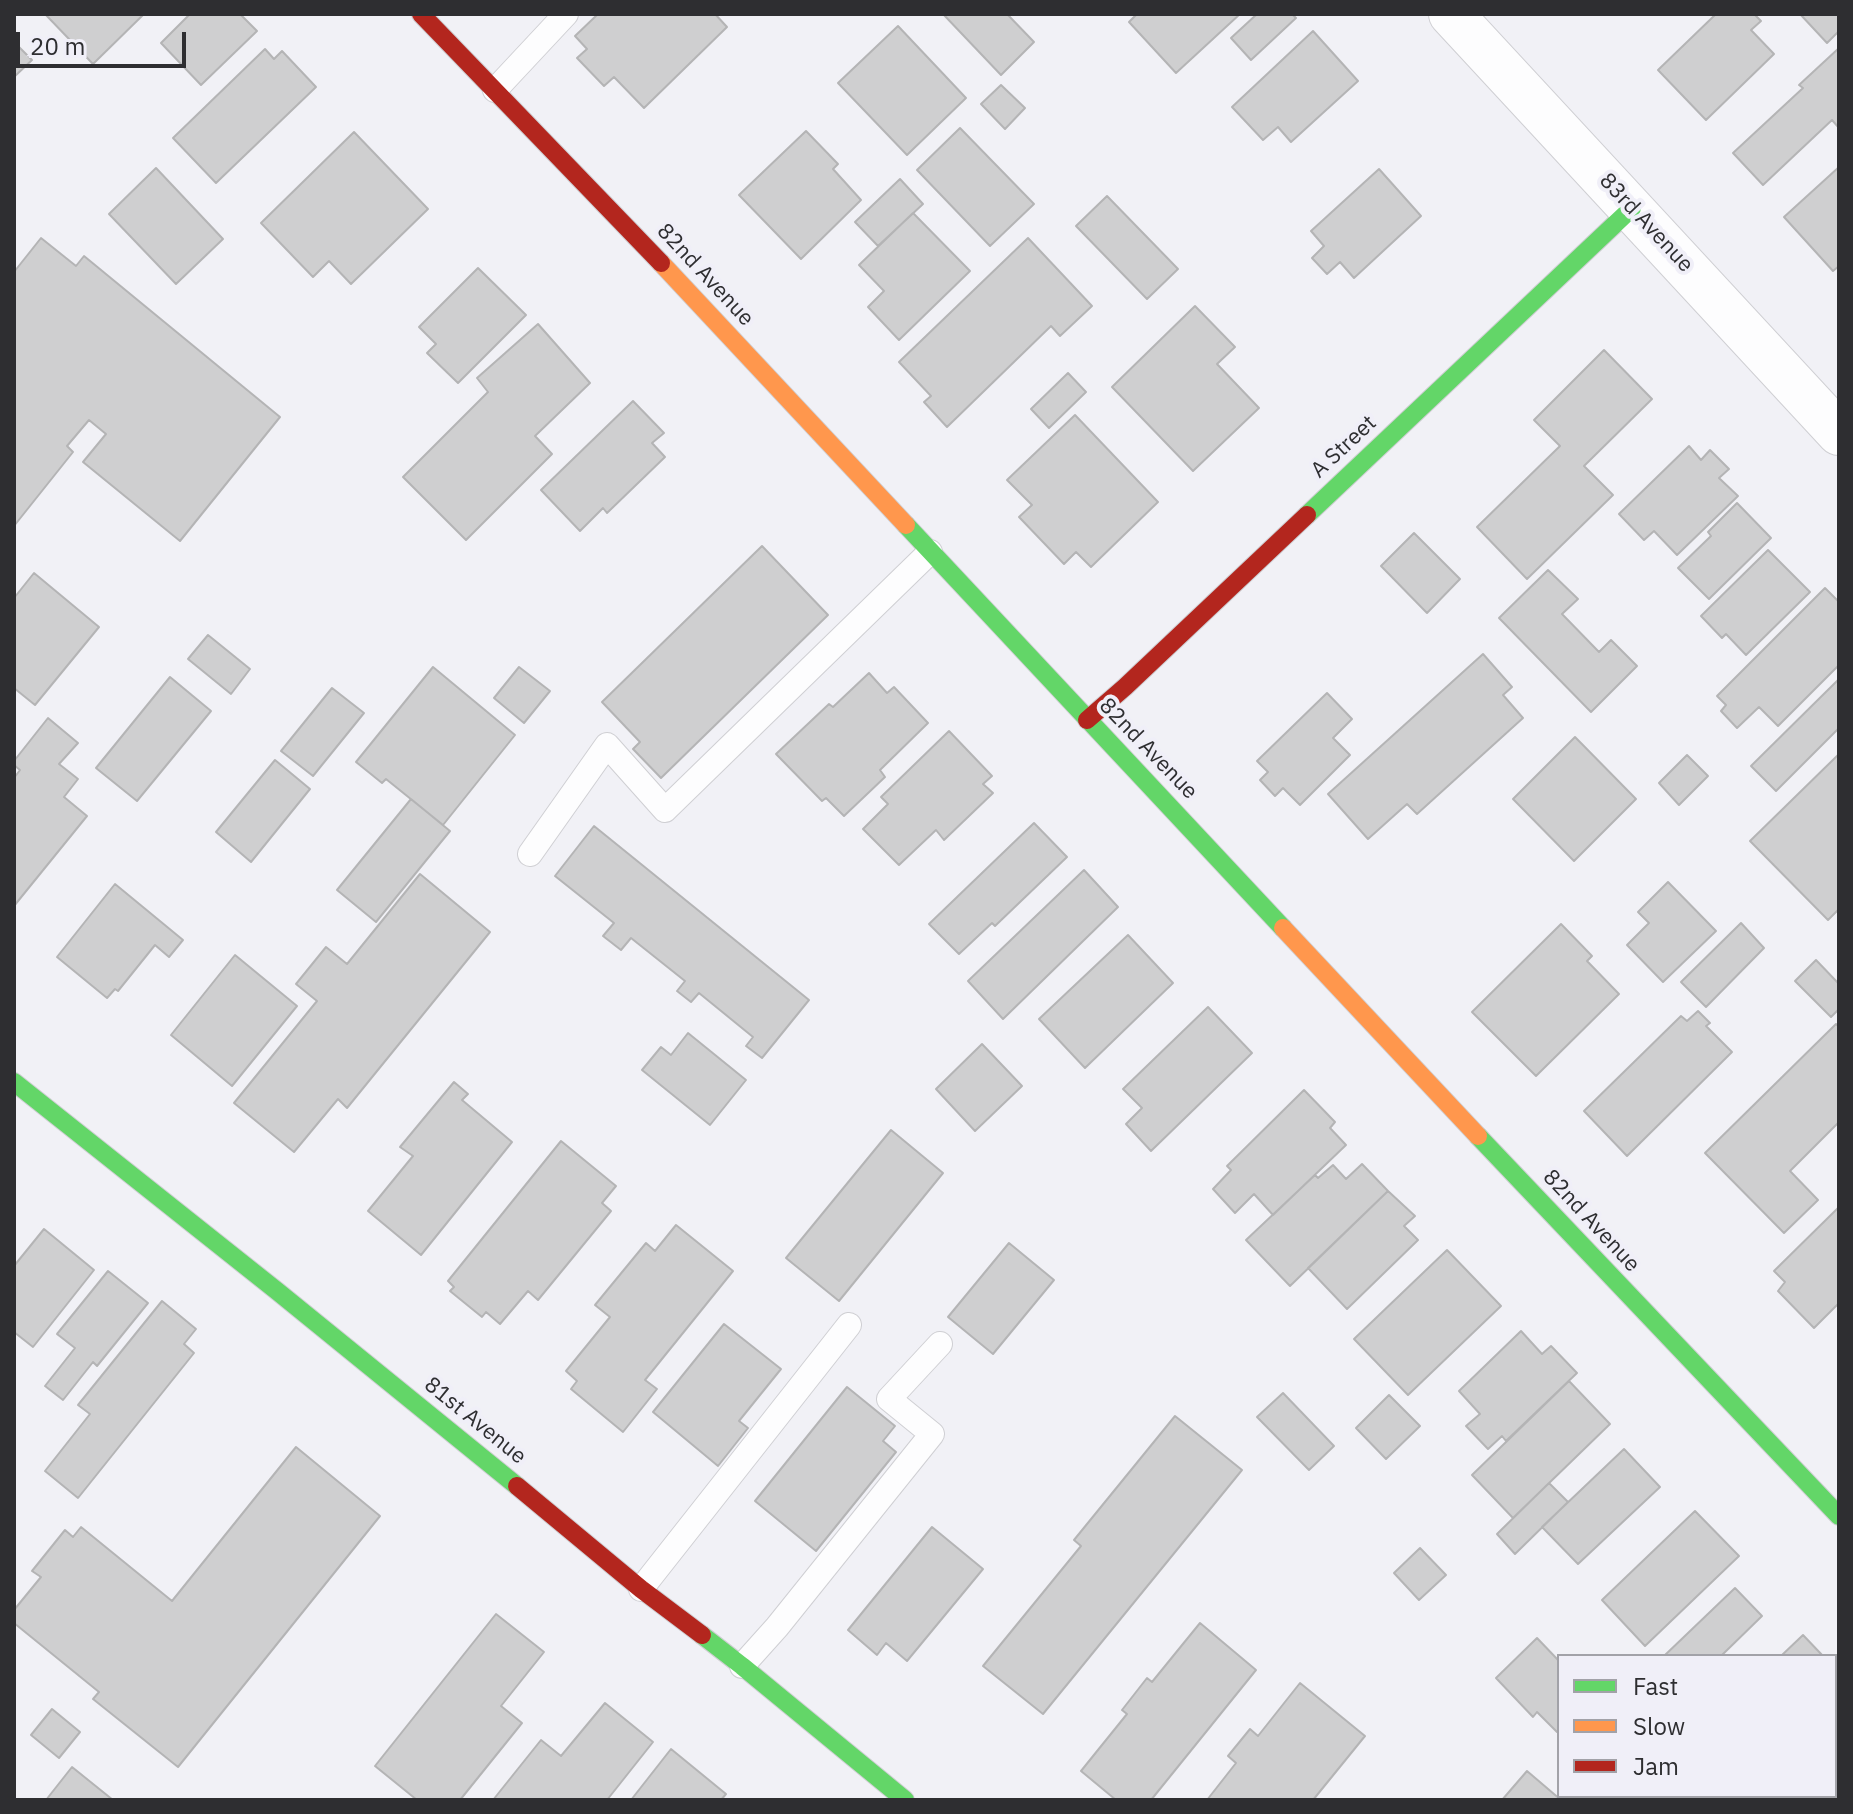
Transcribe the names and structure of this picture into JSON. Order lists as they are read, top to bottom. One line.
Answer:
{"streets":{"street":["83rd Avenue","82nd Avenue","A Street","81st Avenue"]},"crossings":[["83rd Avenue","A Street"],["82nd Avenue","A Street"]],"legend":["Fast","Slow","Jam"],"scale_bar":"20 m"}
